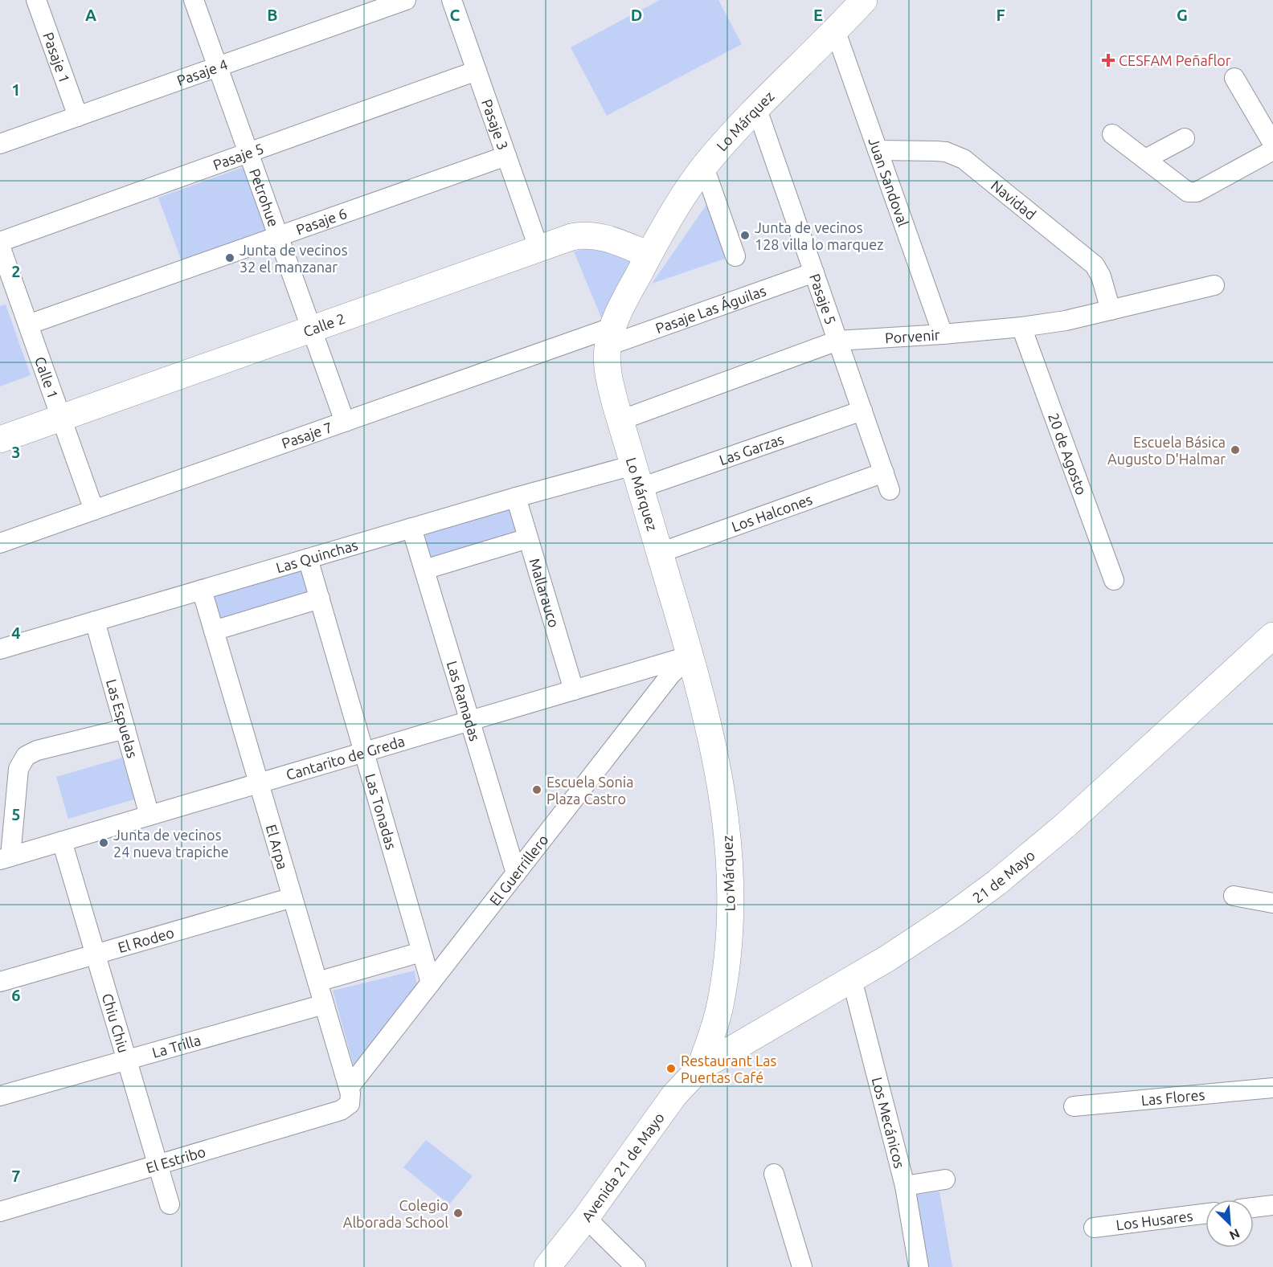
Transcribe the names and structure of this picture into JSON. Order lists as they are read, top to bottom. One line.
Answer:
{"streets":{"street":["Pasaje 1","Pasaje 4","Lo Márquez","Pasaje 3","Pasaje 5","Juan Sandoval","Petrohue","Navidad","Pasaje 6","Pasaje Las Águilas","Calle 2","Porvenir","Calle 1","Pasaje 7","Las Garzas","20 de Agosto","Los Halcones","Las Quinchas","Mallarauco","Las Ramadas","Las Espuelas","Cantarito de Greda","Las Tonadas","El Arpa","El Guerrillero","21 de Mayo","El Rodeo","Chiu Chiu","La Trilla","Las Flores","Los Mecánicos","El Estribo","Avenida 21 de Mayo","Los Husares"]},"crossings":[["Pasaje 1","Pasaje 4"],["Pasaje 4","Petrohue"],["Lo Márquez","Pasaje 5"],["Lo Márquez","Juan Sandoval"],["Lo Márquez","Pasaje Las Águilas"],["Lo Márquez","Calle 2"],["Lo Márquez","Porvenir"],["Lo Márquez","Pasaje 7"],["Lo Márquez","Las Garzas"],["Lo Márquez","Los Halcones"],["Lo Márquez","Las Quinchas"],["Lo Márquez","Cantarito de Greda"],["Lo Márquez","El Guerrillero"],["Lo Márquez","21 de Mayo"],["Lo Márquez","Avenida 21 de Mayo"],["Pasaje 3","Pasaje 5"],["Pasaje 3","Pasaje 6"],["Pasaje 3","Calle 2"],["Pasaje 5","Petrohue"],["Pasaje 5","Pasaje Las Águilas"],["Pasaje 5","Porvenir"],["Pasaje 5","Las Garzas"],["Pasaje 5","Los Halcones"],["Juan Sandoval","Navidad"],["Juan Sandoval","Porvenir"],["Petrohue","Pasaje 6"],["Petrohue","Calle 2"],["Petrohue","Pasaje 7"],["Navidad","Porvenir"],["Pasaje 6","Calle 1"],["Pasaje Las Águilas","Pasaje 7"],["Calle 2","Calle 1"],["Porvenir","20 de Agosto"],["Calle 1","Pasaje 7"],["Las Garzas","Las Quinchas"],["Las Quinchas","Mallarauco"],["Las Quinchas","Las Ramadas"],["Las Quinchas","Las Espuelas"],["Las Quinchas","Las Tonadas"],["Las Quinchas","El Arpa"],["Mallarauco","Cantarito de Greda"],["Las Ramadas","Cantarito de Greda"],["Las Ramadas","El Guerrillero"],["Las Espuelas","Cantarito de Greda"],["Cantarito de Greda","Las Tonadas"],["Cantarito de Greda","El Arpa"],["Cantarito de Greda","El Guerrillero"],["Cantarito de Greda","Chiu Chiu"],["Las Tonadas","El Guerrillero"],["El Arpa","El Guerrillero"],["El Arpa","El Rodeo"],["El Arpa","La Trilla"],["El Arpa","El Estribo"],["El Guerrillero","El Estribo"],["21 de Mayo","Los Mecánicos"],["21 de Mayo","Avenida 21 de Mayo"],["El Rodeo","Chiu Chiu"],["Chiu Chiu","La Trilla"],["Chiu Chiu","El Estribo"]],"places":{"health":["CESFAM Peñaflor"],"other":["Junta de vecinos 128 villa lo marquez","Junta de vecinos 32 el manzanar","Escuela Básica Augusto D'Halmar","Escuela Sonia Plaza Castro","Junta de vecinos 24 nueva trapiche","Restaurant Las Puertas Café","Colegio Alborada School"]},"north":"bottom right","grid":{"columns":["A","B","C","D","E","F","G"],"rows":["1","2","3","4","5","6","7"]}}
